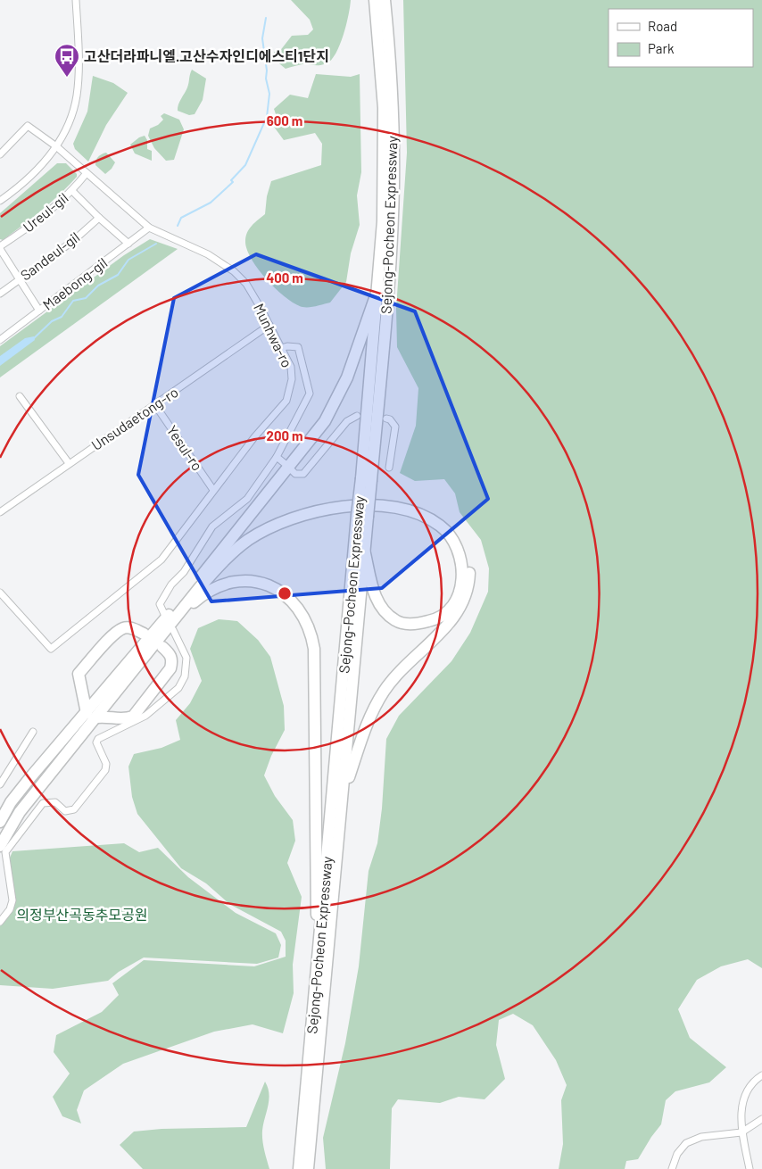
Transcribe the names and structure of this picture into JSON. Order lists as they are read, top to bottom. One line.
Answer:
{"streets":{"highway":["Sejong-Pocheon Expressway"],"street":["Ureul-gil","Sandeul-gil","Maebong-gil","Munhwa-ro","Unsudaetong-ro","Yesul-ro"]},"crossings":[["Ureul-gil","Munhwa-ro"],["Maebong-gil","Munhwa-ro"],["Munhwa-ro","Unsudaetong-ro"],["Munhwa-ro","Yesul-ro"],["Unsudaetong-ro","Yesul-ro"]],"parks":["의정부산곡동추모공원"],"places":{"bus stop":["고산더라파니엘.고산수자인디에스티1단지"]},"legend":["Road","Park"],"rings":["600 m","400 m","200 m"]}
